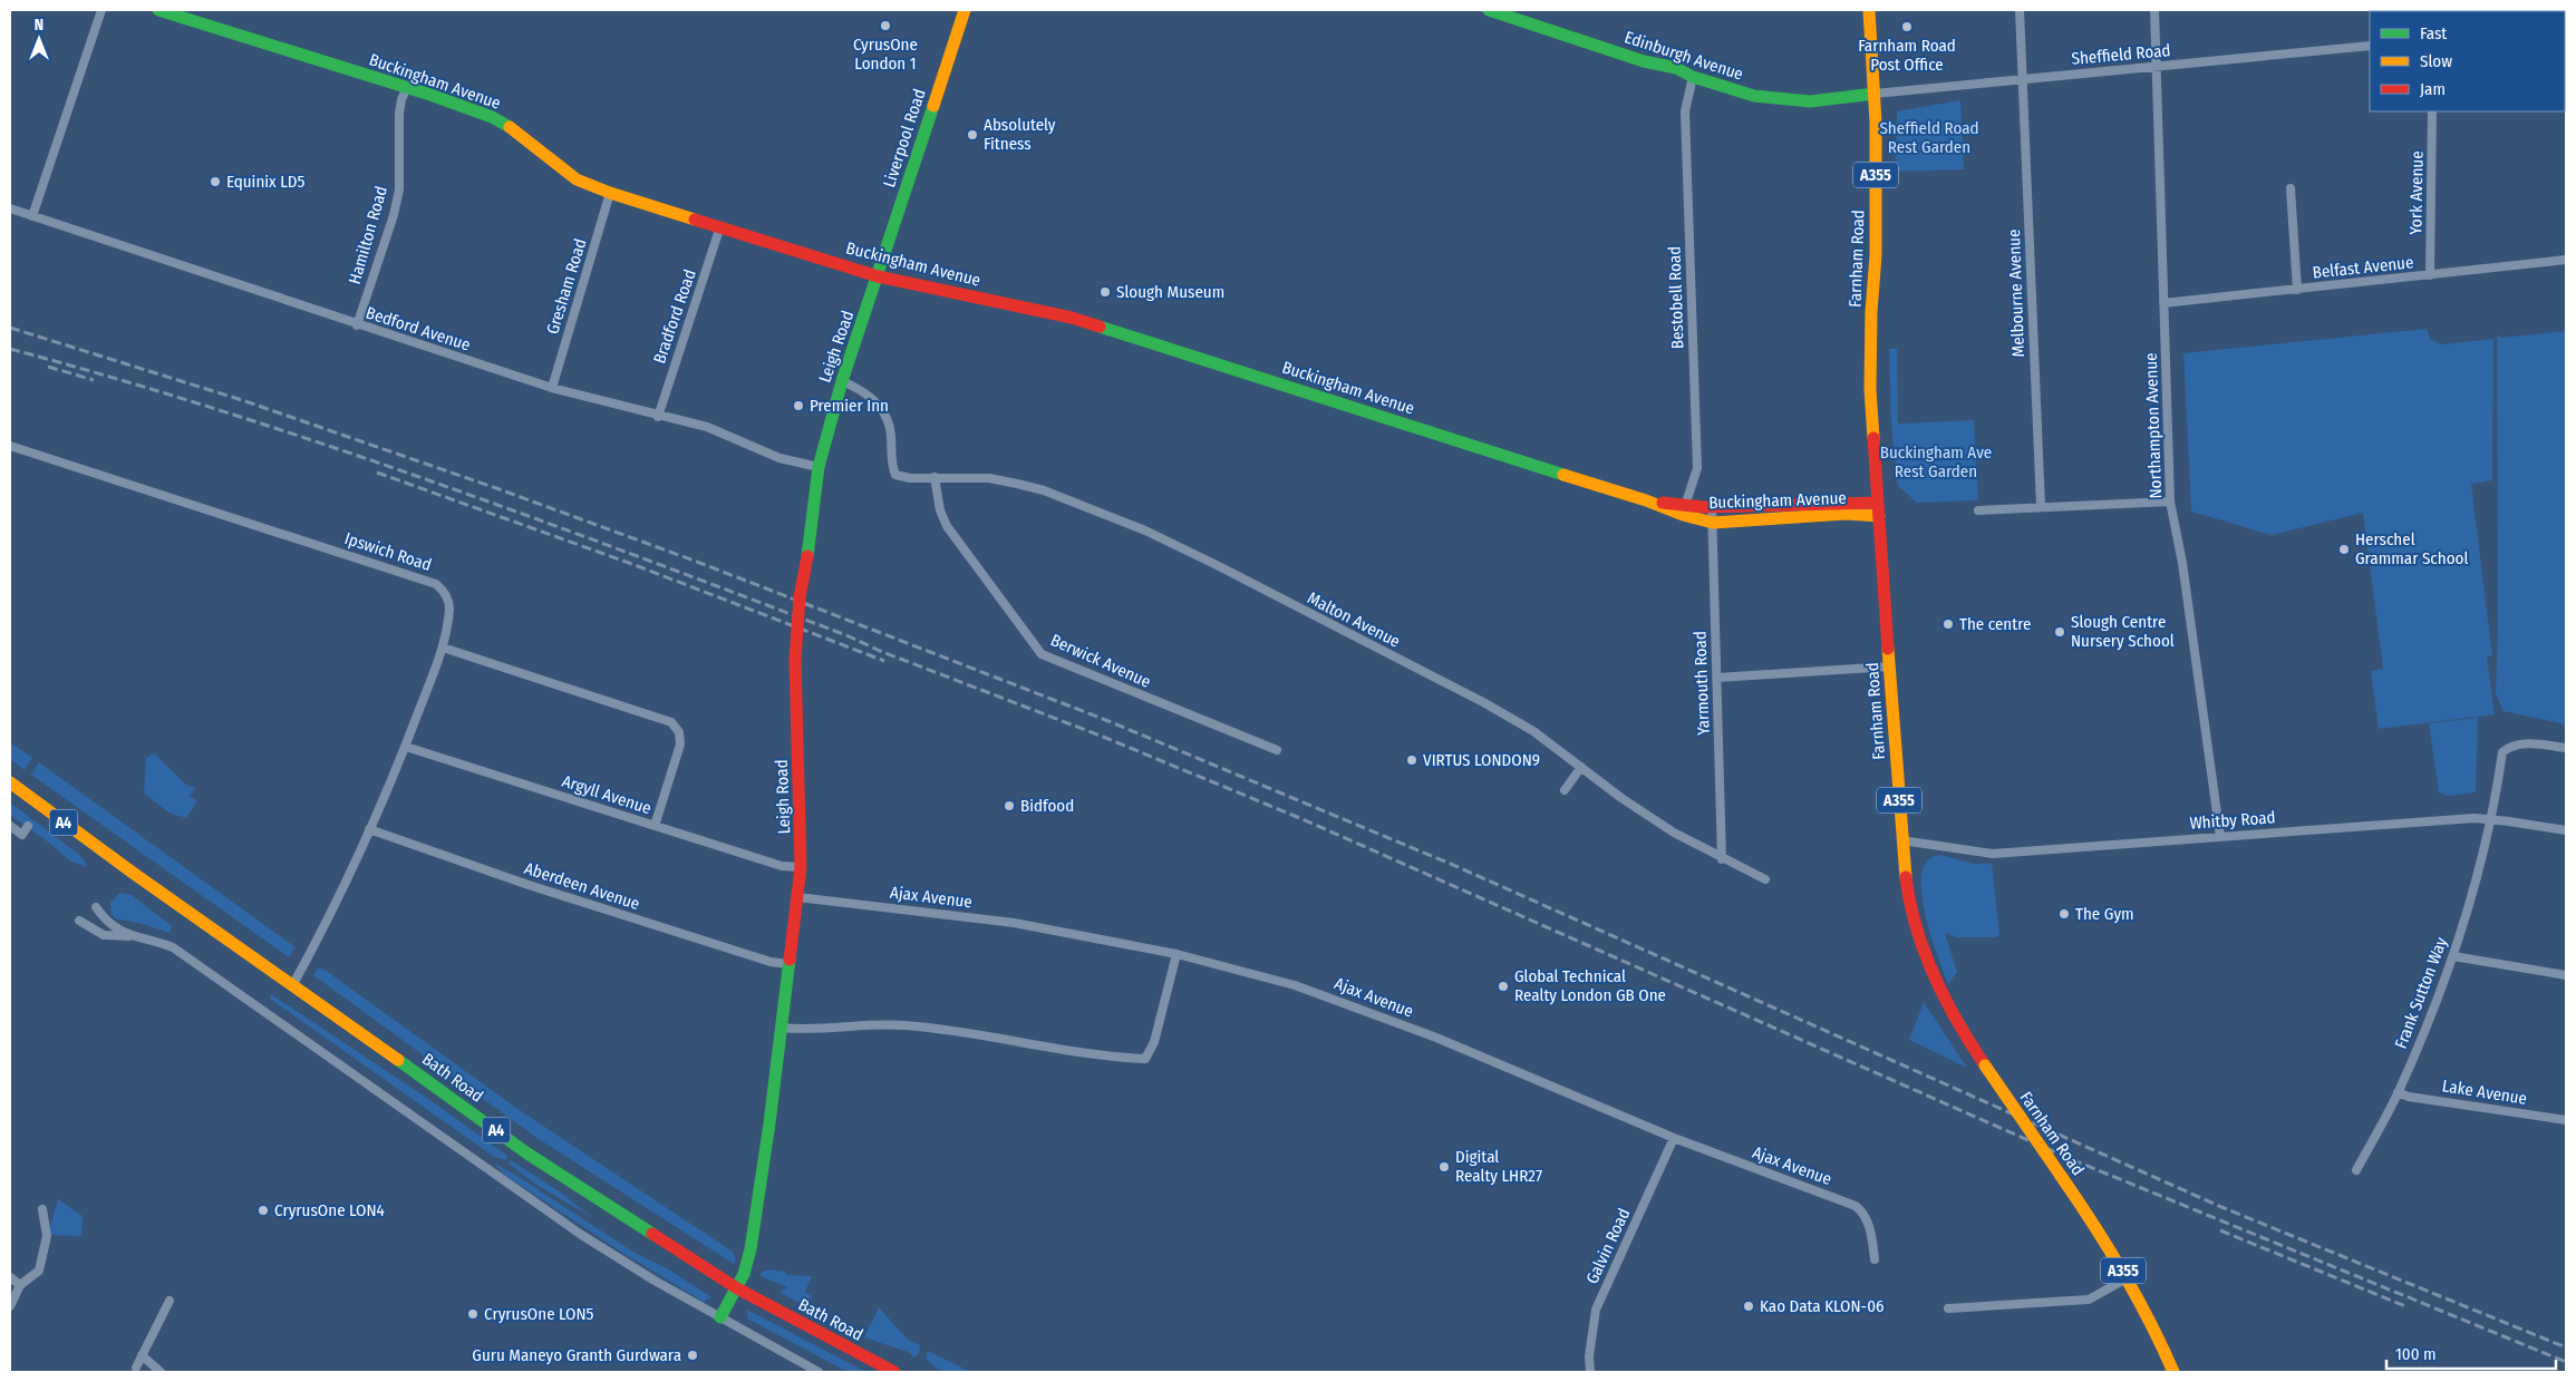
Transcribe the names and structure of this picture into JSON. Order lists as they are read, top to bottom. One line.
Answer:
{"streets":{"street":["Sheffield Road","Edinburgh Avenue","Buckingham Avenue","Liverpool Road","A355","York Avenue","Hamilton Road","Farnham Road","Belfast Avenue","Gresham Road","Melbourne Avenue","Bestobell Road","Bradford Road","Bedford Avenue","Leigh Road","Northampton Avenue","Ipswich Road","Malton Avenue","Berwick Avenue","Yarmouth Road","Argyll Avenue","Whitby Road","A4","Aberdeen Avenue","Ajax Avenue","Frank Sutton Way","Bath Road","Lake Avenue","Galvin Road"]},"crossings":[["Sheffield Road","Edinburgh Avenue"],["Sheffield Road","Farnham Road"],["Sheffield Road","Melbourne Avenue"],["Sheffield Road","Northampton Avenue"],["Edinburgh Avenue","Farnham Road"],["Edinburgh Avenue","Bestobell Road"],["Buckingham Avenue","Liverpool Road"],["Buckingham Avenue","Hamilton Road"],["Buckingham Avenue","Farnham Road"],["Buckingham Avenue","Gresham Road"],["Buckingham Avenue","Bestobell Road"],["Buckingham Avenue","Bradford Road"],["Buckingham Avenue","Leigh Road"],["Buckingham Avenue","Yarmouth Road"],["Liverpool Road","Leigh Road"],["York Avenue","Belfast Avenue"],["Hamilton Road","Bedford Avenue"],["Farnham Road","Whitby Road"],["Belfast Avenue","Northampton Avenue"],["Gresham Road","Bedford Avenue"],["Bradford Road","Bedford Avenue"],["Bedford Avenue","Leigh Road"],["Leigh Road","Malton Avenue"],["Leigh Road","Argyll Avenue"],["Leigh Road","Aberdeen Avenue"],["Leigh Road","Ajax Avenue"],["Leigh Road","Bath Road"],["Northampton Avenue","Whitby Road"],["Ipswich Road","Argyll Avenue"],["Ipswich Road","Aberdeen Avenue"],["Ipswich Road","Bath Road"],["Malton Avenue","Berwick Avenue"],["Malton Avenue","Yarmouth Road"],["Whitby Road","Frank Sutton Way"],["Ajax Avenue","Galvin Road"],["Frank Sutton Way","Lake Avenue"]],"parks":["Sheffield Road Rest Garden","Buckingham Ave Rest Garden"],"places":["CyrusOne London 1","Farnham Road Post Office","Absolutely Fitness","Equinix LD5","Slough Museum","Premier Inn","Herschel Grammar School","The centre","Slough Centre Nursery School","VIRTUS LONDON9","Bidfood","The Gym","Global Technical Realty London GB One","Digital Realty LHR27","CryrusOne LON4","Kao Data KLON-06","CryrusOne LON5","Guru Maneyo Granth Gurdwara"],"legend":["Fast","Slow","Jam"],"scale_bar":"100 m","north":"top"}
